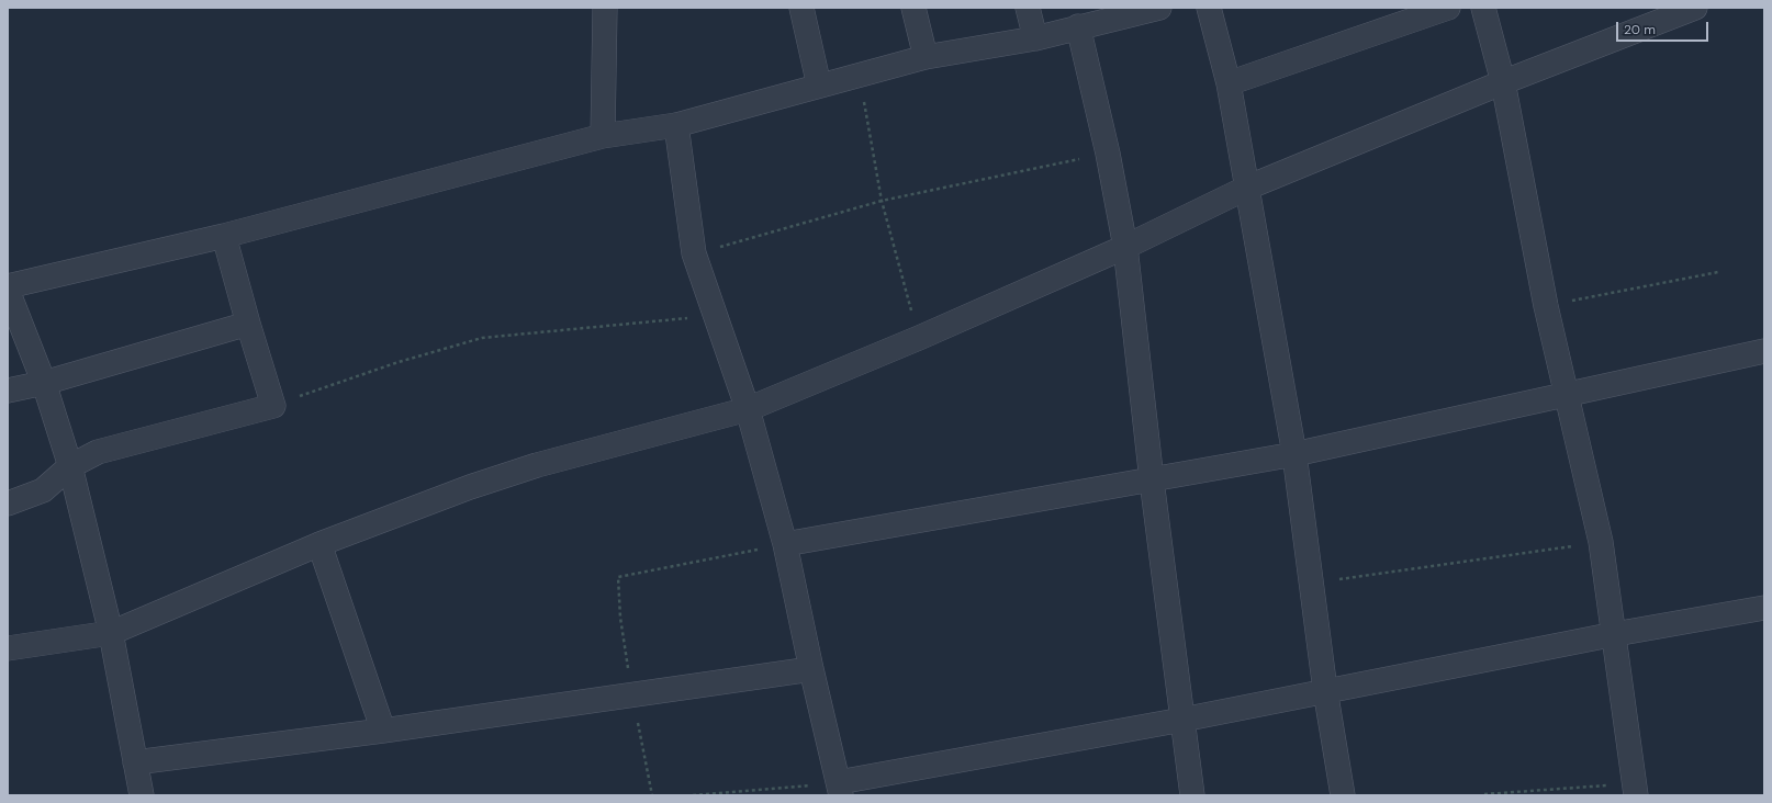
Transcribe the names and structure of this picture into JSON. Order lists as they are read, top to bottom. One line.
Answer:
{"scale_bar":"20 m"}
